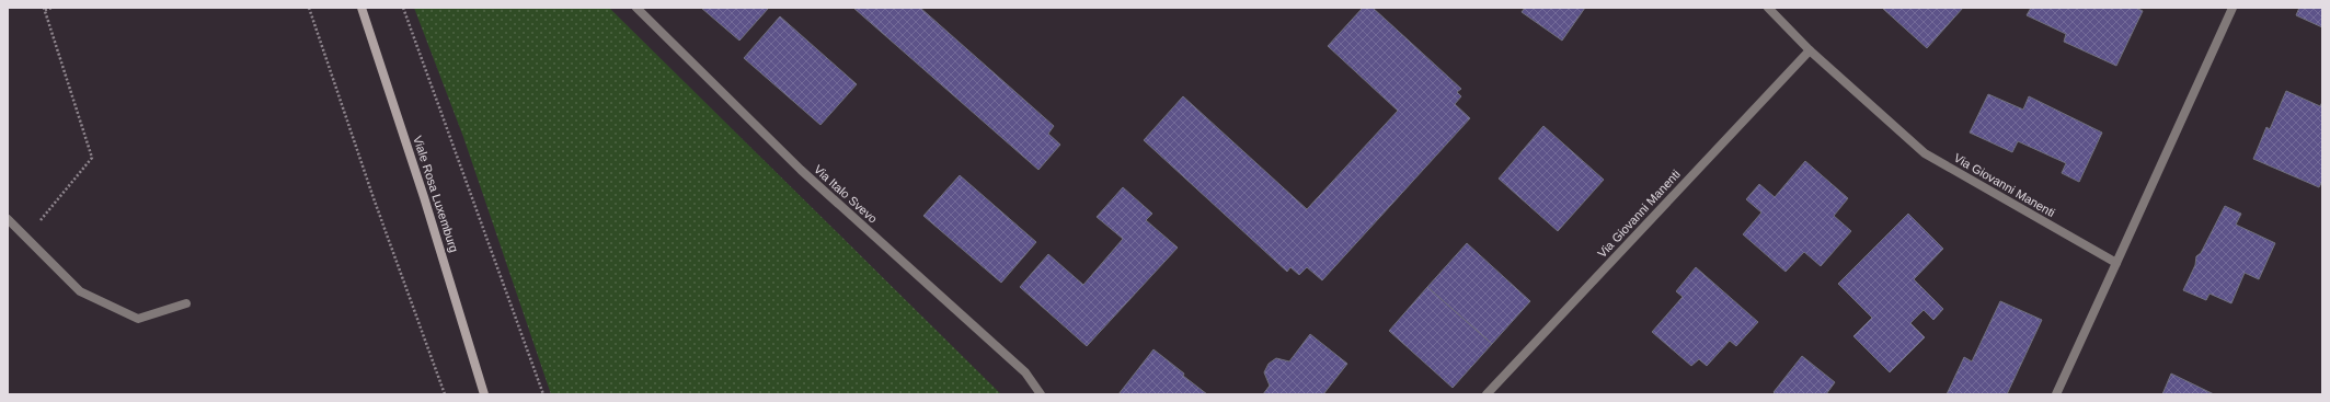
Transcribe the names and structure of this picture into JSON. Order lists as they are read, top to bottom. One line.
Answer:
{"streets":{"street":["Via Giovanni Manenti","Viale Rosa Luxemburg","Via Italo Svevo"]}}
